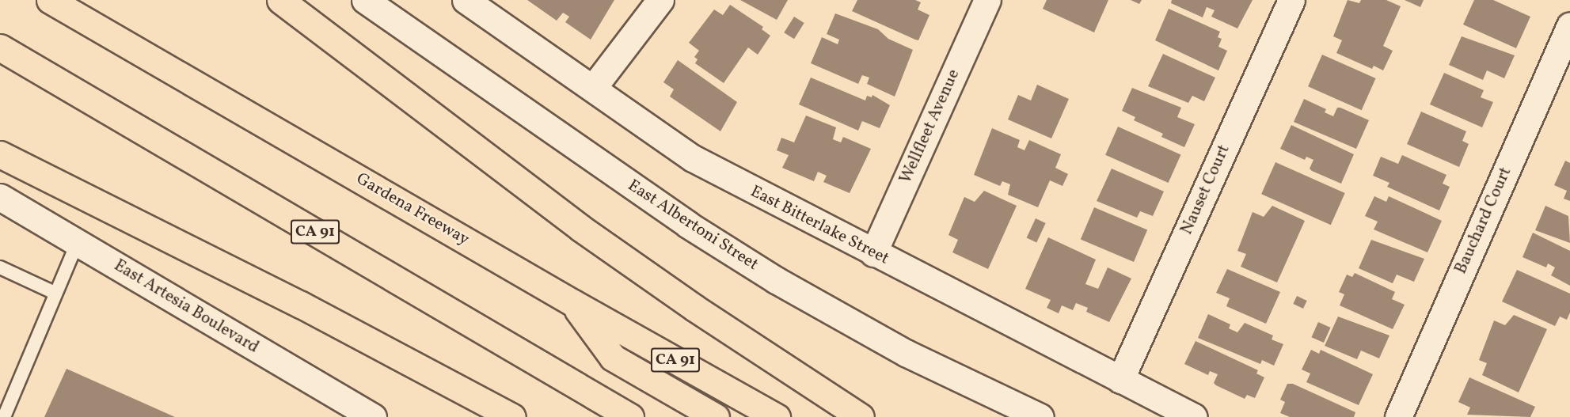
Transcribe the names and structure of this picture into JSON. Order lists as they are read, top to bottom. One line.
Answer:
{"streets":{"highway":["Gardena Freeway","CA 91"],"street":["Wellfleet Avenue","Nauset Court","Bauchard Court","East Albertoni Street","East Bitterlake Street","East Artesia Boulevard"]},"crossings":[["Wellfleet Avenue","East Bitterlake Street"],["Nauset Court","East Bitterlake Street"]]}
